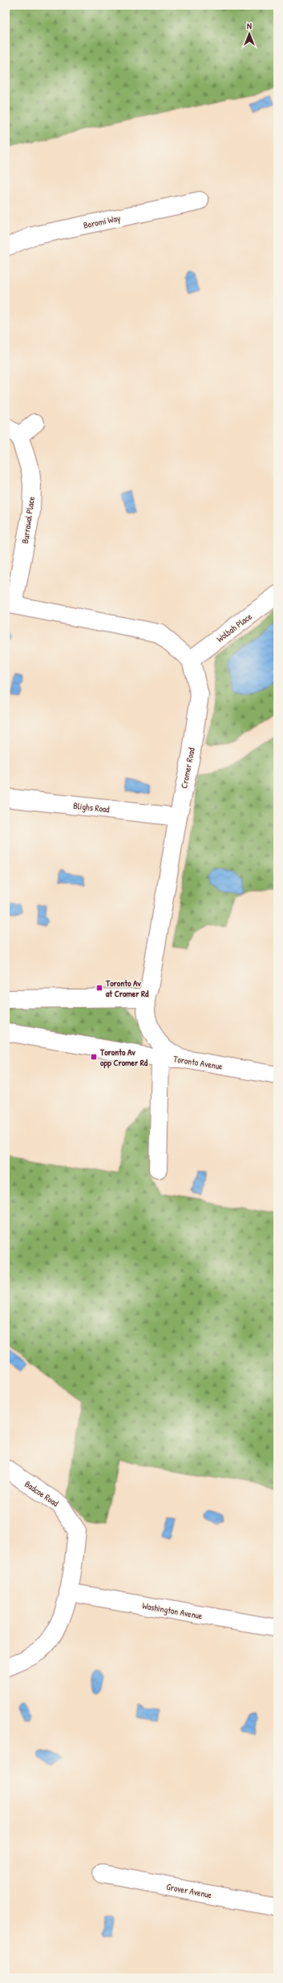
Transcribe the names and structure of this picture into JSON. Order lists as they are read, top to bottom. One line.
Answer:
{"streets":{"street":["Boromi Way","Burrawal Place","Wolbah Place","Cromer Road","Blighs Road","Toronto Avenue","Badcoe Road","Washington Avenue","Grover Avenue"]},"crossings":[["Wolbah Place","Cromer Road"],["Cromer Road","Blighs Road"],["Cromer Road","Toronto Avenue"],["Badcoe Road","Washington Avenue"]],"places":{"transit":["Toronto Av at Cromer Rd","Toronto Av opp Cromer Rd"]},"north":"top"}
